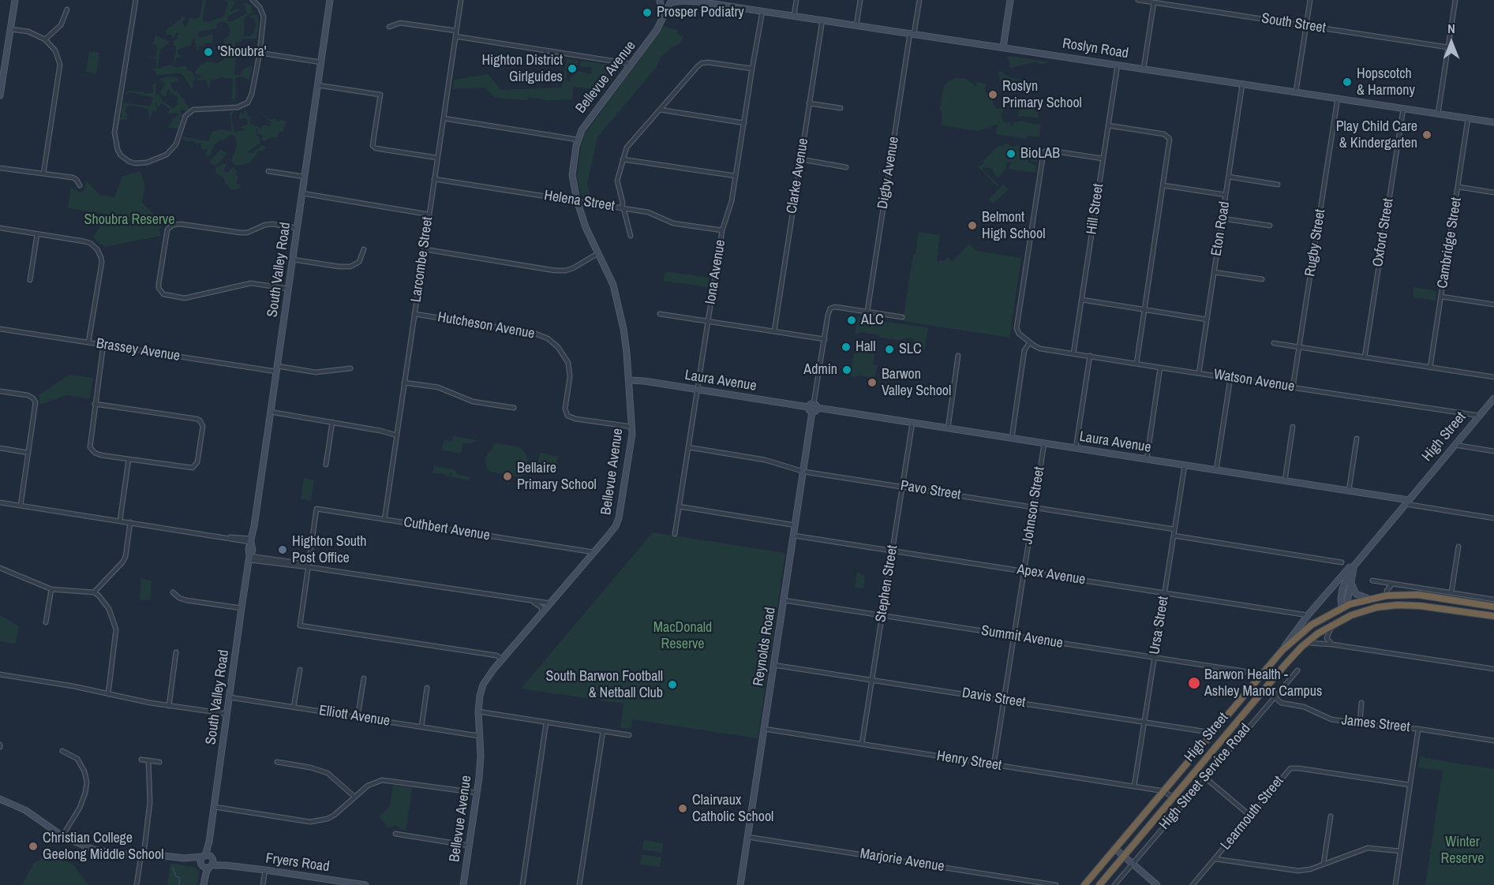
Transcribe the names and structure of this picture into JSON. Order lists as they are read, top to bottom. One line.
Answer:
{"streets":{"highway":["High Street"],"street":["South Street","Roslyn Road","Bellevue Avenue","Digby Avenue","Clarke Avenue","Helena Street","Hill Street","Eton Road","Oxford Street","Rugby Street","Cambridge Street","Larcombe Street","South Valley Road","Iona Avenue","Hutcheson Avenue","Brassey Avenue","Laura Avenue","Watson Avenue","Pavo Street","Johnson Street","Cuthbert Avenue","Apex Avenue","Stephen Street","Ursa Street","Summit Avenue","Reynolds Road","Davis Street","Elliott Avenue","James Street","Henry Street","High Street Service Road","Learmouth Street","Marjorie Avenue","Fryers Road"]},"crossings":[["Roslyn Road","Bellevue Avenue"],["Roslyn Road","Digby Avenue"],["Roslyn Road","Clarke Avenue"],["Roslyn Road","Hill Street"],["Roslyn Road","Eton Road"],["Roslyn Road","Oxford Street"],["Roslyn Road","Rugby Street"],["Roslyn Road","Cambridge Street"],["Roslyn Road","Iona Avenue"],["Bellevue Avenue","Helena Street"],["Bellevue Avenue","Hutcheson Avenue"],["Bellevue Avenue","Laura Avenue"],["Bellevue Avenue","Cuthbert Avenue"],["Bellevue Avenue","Elliott Avenue"],["Digby Avenue","Reynolds Road"],["Helena Street","Larcombe Street"],["Helena Street","Iona Avenue"],["Hill Street","Watson Avenue"],["Eton Road","Watson Avenue"],["Rugby Street","Watson Avenue"],["Larcombe Street","Hutcheson Avenue"],["Larcombe Street","Cuthbert Avenue"],["South Valley Road","Brassey Avenue"],["South Valley Road","Elliott Avenue"],["South Valley Road","Fryers Road"],["Iona Avenue","Laura Avenue"],["Iona Avenue","Pavo Street"],["Laura Avenue","High Street"],["Laura Avenue","Johnson Street"],["Laura Avenue","Stephen Street"],["Laura Avenue","Ursa Street"],["Laura Avenue","Reynolds Road"],["Watson Avenue","High Street"],["High Street","Apex Avenue"],["High Street","Summit Avenue"],["High Street","Davis Street"],["High Street","James Street"],["High Street","Henry Street"],["Pavo Street","Johnson Street"],["Pavo Street","Stephen Street"],["Pavo Street","Ursa Street"],["Pavo Street","Reynolds Road"],["Johnson Street","Apex Avenue"],["Johnson Street","Summit Avenue"],["Johnson Street","Davis Street"],["Johnson Street","Henry Street"],["Apex Avenue","Stephen Street"],["Apex Avenue","Ursa Street"],["Apex Avenue","Reynolds Road"],["Stephen Street","Summit Avenue"],["Stephen Street","Davis Street"],["Stephen Street","Henry Street"],["Ursa Street","Summit Avenue"],["Ursa Street","Davis Street"],["Ursa Street","Henry Street"],["Summit Avenue","Reynolds Road"],["Reynolds Road","Davis Street"],["Reynolds Road","Henry Street"],["Reynolds Road","Marjorie Avenue"],["James Street","High Street Service Road"]],"parks":["Shoubra Reserve","MacDonald Reserve","Winter Reserve"],"places":["Prosper Podiatry","'Shoubra'","Highton District Girlguides","Hopscotch & Harmony","Roslyn Primary School","Play Child Care & Kindergarten","BioLAB","Belmont High School","ALC","Hall","SLC","Admin","Barwon Valley School","Bellaire Primary School","Highton South Post Office","Barwon Health - Ashley Manor Campus","South Barwon Football & Netball Club","Clairvaux Catholic School","Christian College Geelong Middle School"],"north":"top"}
